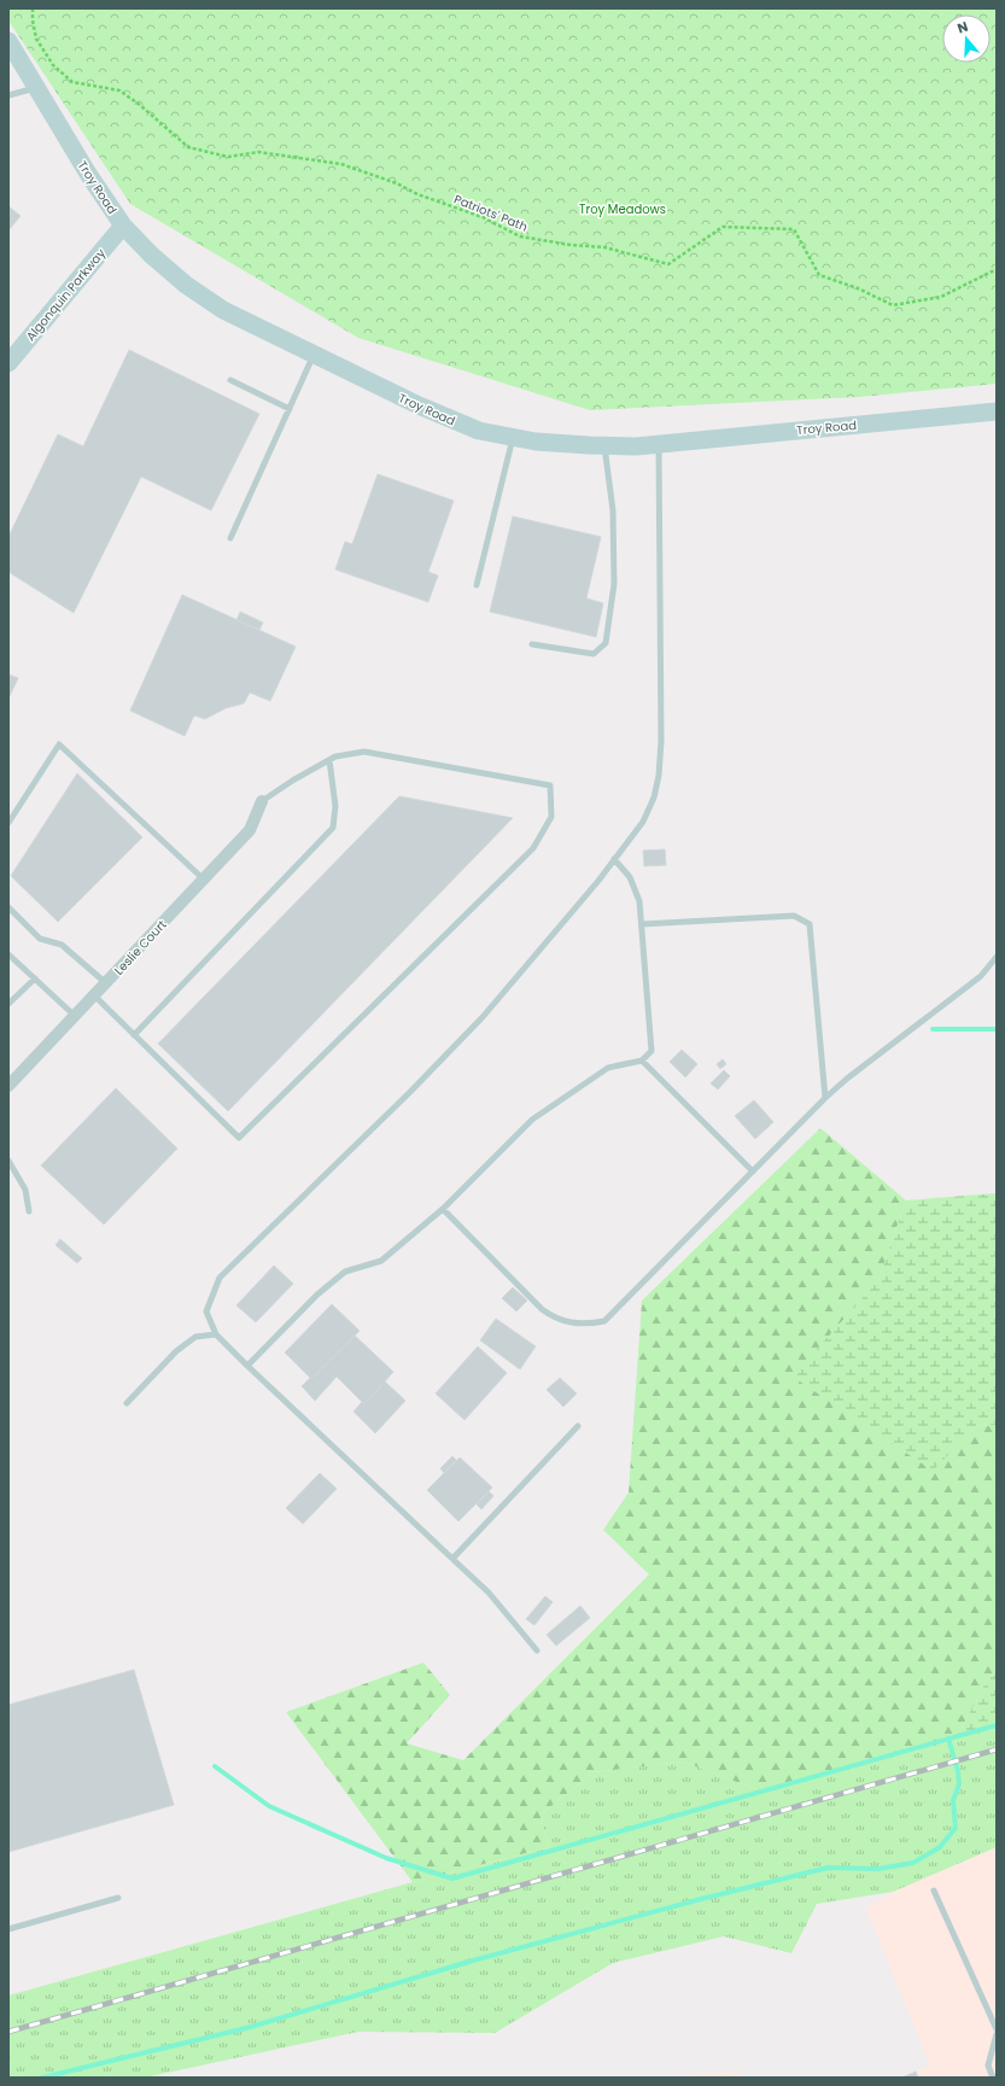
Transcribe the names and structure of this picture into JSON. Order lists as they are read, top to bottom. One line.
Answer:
{"streets":{"street":["Troy Road","Algonquin Parkway","Leslie Court"],"path":["Patriots' Path"]},"crossings":[["Troy Road","Algonquin Parkway"]],"parks":["Troy Meadows"],"north":"top"}
